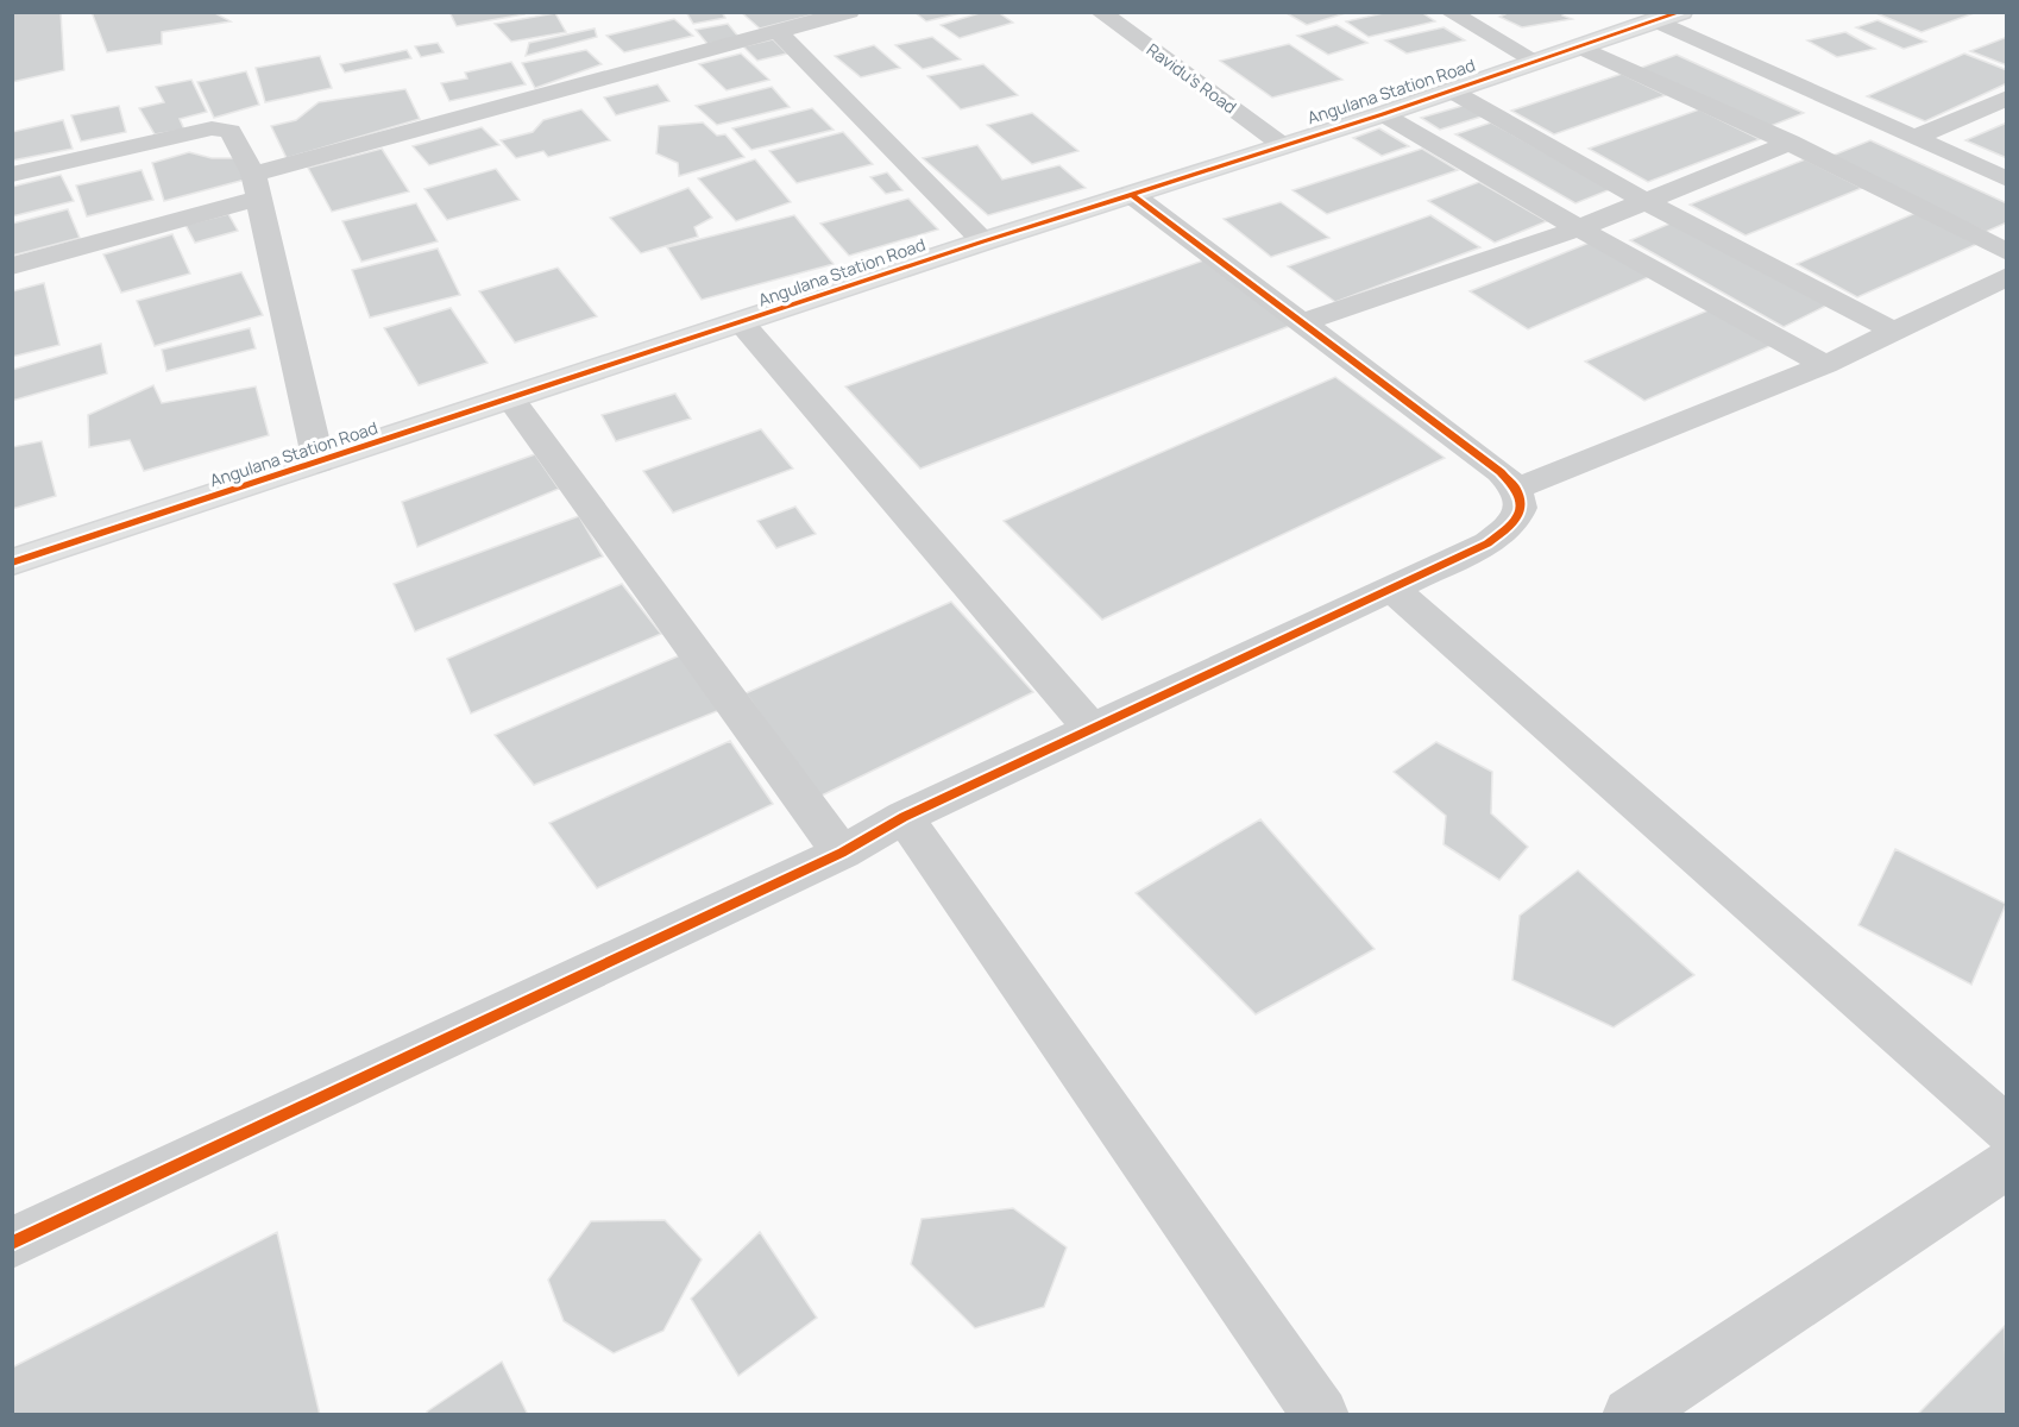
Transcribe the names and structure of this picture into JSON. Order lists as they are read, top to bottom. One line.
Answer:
{"streets":{"street":["Ravidu's Road","Angulana Station Road"]},"crossings":[["Ravidu's Road","Angulana Station Road"]]}
